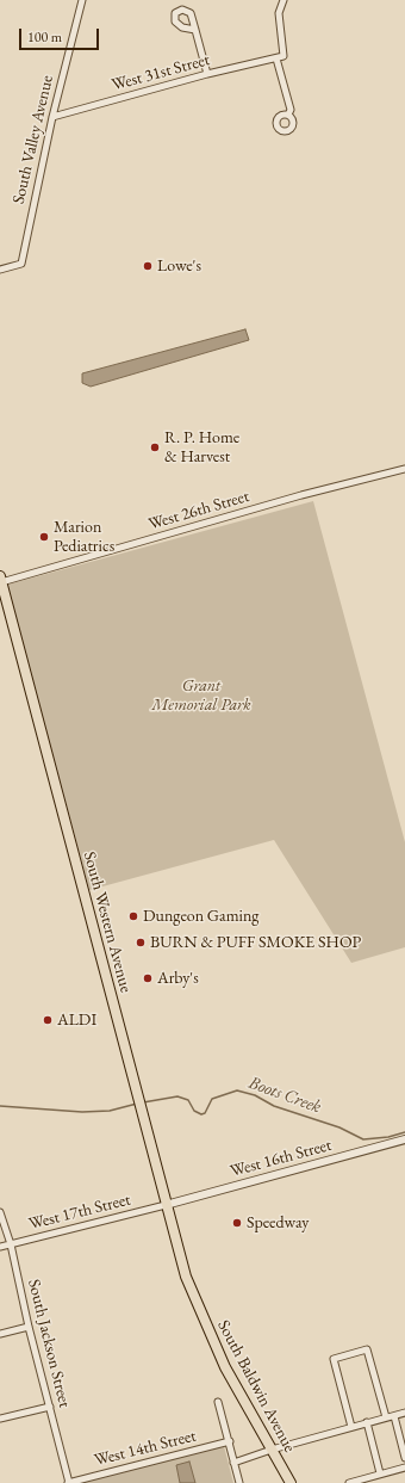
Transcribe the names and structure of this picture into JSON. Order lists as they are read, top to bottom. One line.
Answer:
{"streets":{"highway":["South Western Avenue","South Baldwin Avenue"],"street":["West 31st Street","South Valley Avenue","West 26th Street","West 16th Street","West 17th Street","South Jackson Street","West 14th Street"]},"crossings":[["West 31st Street","South Valley Avenue"],["West 26th Street","South Western Avenue"],["South Western Avenue","West 16th Street"],["South Western Avenue","West 17th Street"],["South Western Avenue","South Baldwin Avenue"],["West 16th Street","West 17th Street"],["West 17th Street","South Jackson Street"],["South Jackson Street","West 14th Street"]],"water":["Boots Creek"],"parks":["Grant Memorial Park"],"places":["Lowe's","R. P. Home & Harvest","Marion Pediatrics","Dungeon Gaming","BURN & PUFF SMOKE SHOP","Arby's","ALDI","Speedway"],"scale_bar":"100 m"}
